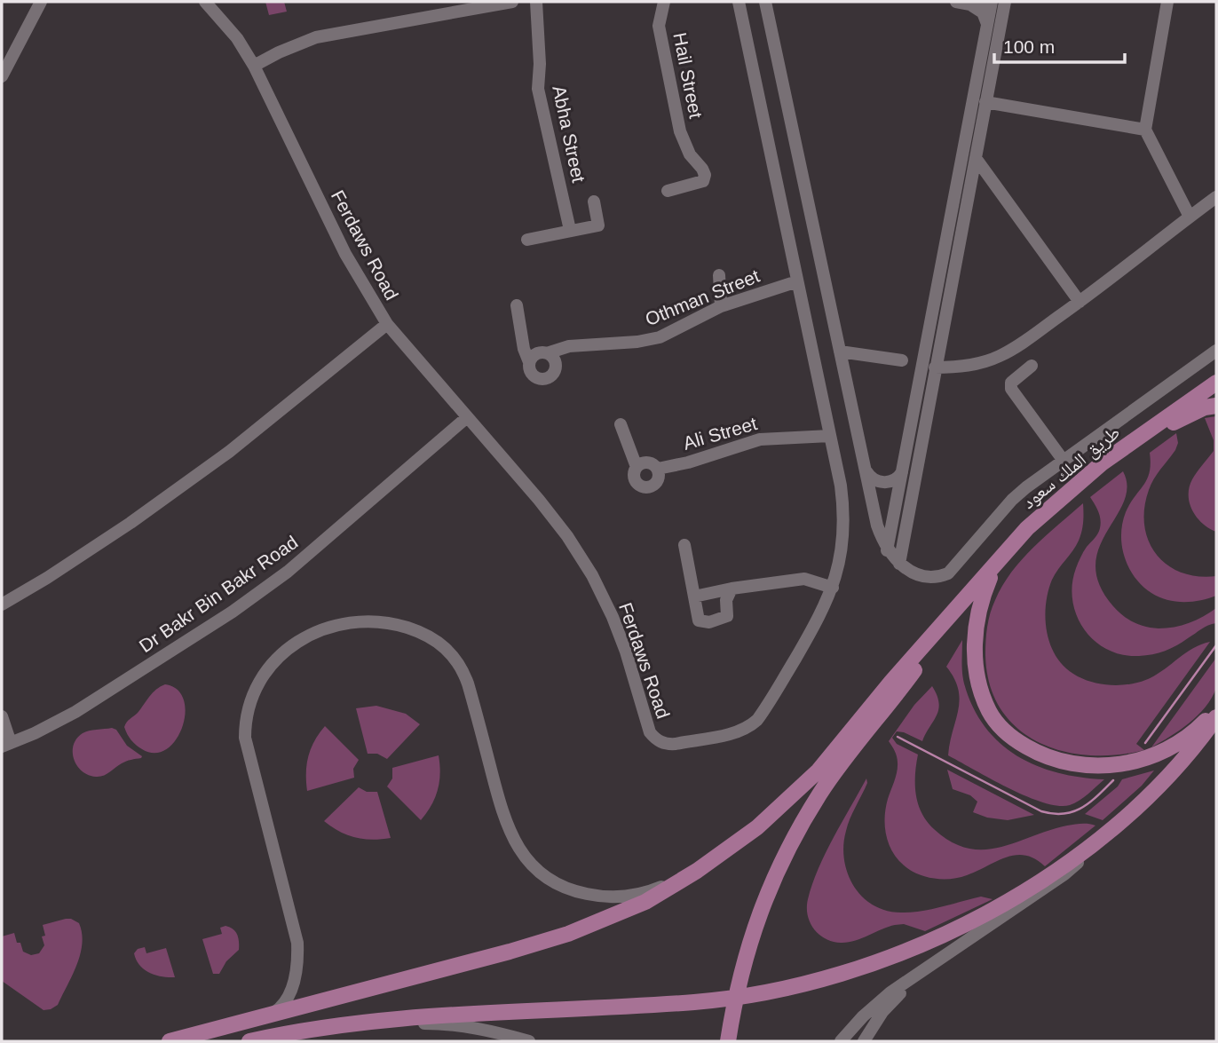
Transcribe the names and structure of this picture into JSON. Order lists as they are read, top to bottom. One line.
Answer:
{"streets":{"main road":["طريق الملك سعود"],"street":["Hail Street","Abha Street","Ferdaws Road","Othman Street","Ali Street","Dr Bakr Bin Bakr Road"]},"crossings":[["Ferdaws Road","Othman Street"],["Ferdaws Road","Ali Street"],["Ferdaws Road","Dr Bakr Bin Bakr Road"]],"scale_bar":"100 m"}
